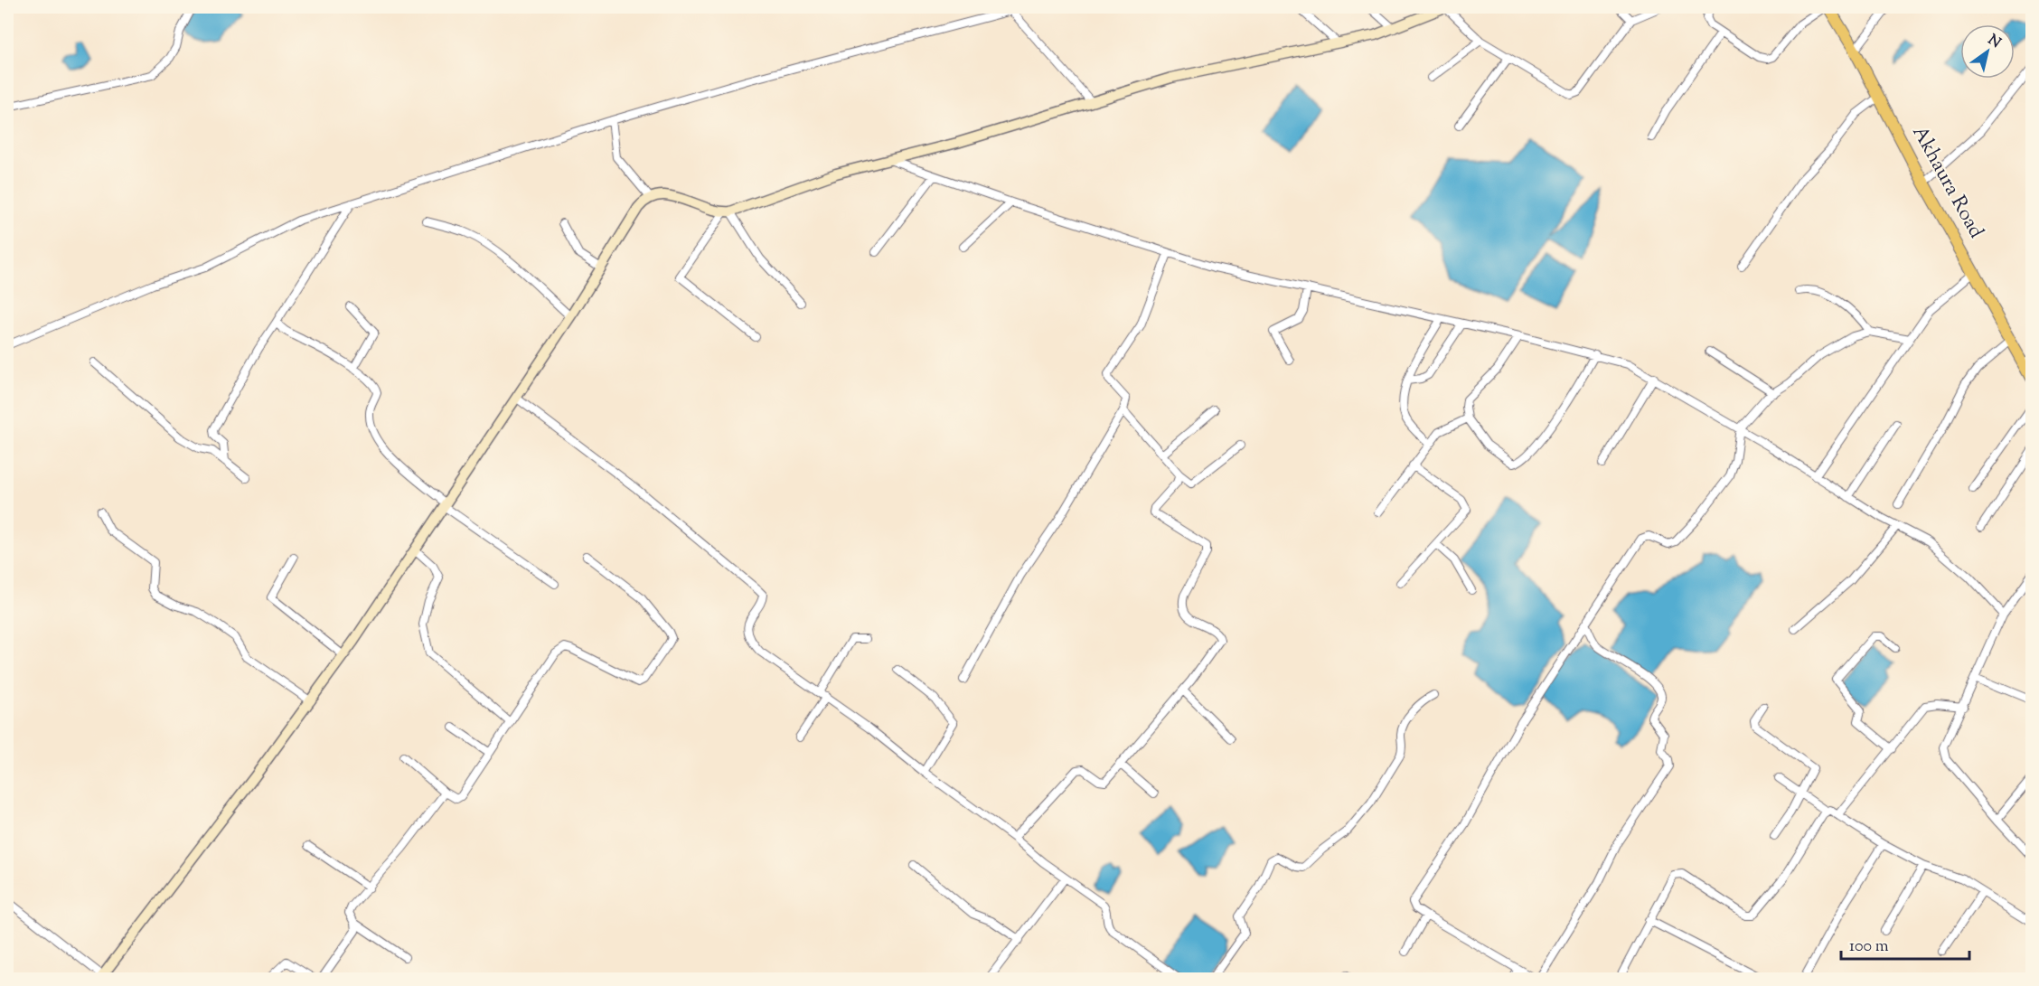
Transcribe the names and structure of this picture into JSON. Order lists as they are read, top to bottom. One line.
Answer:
{"streets":{"main road":["Akhaura Road"]},"scale_bar":"100 m","north":"top right"}
